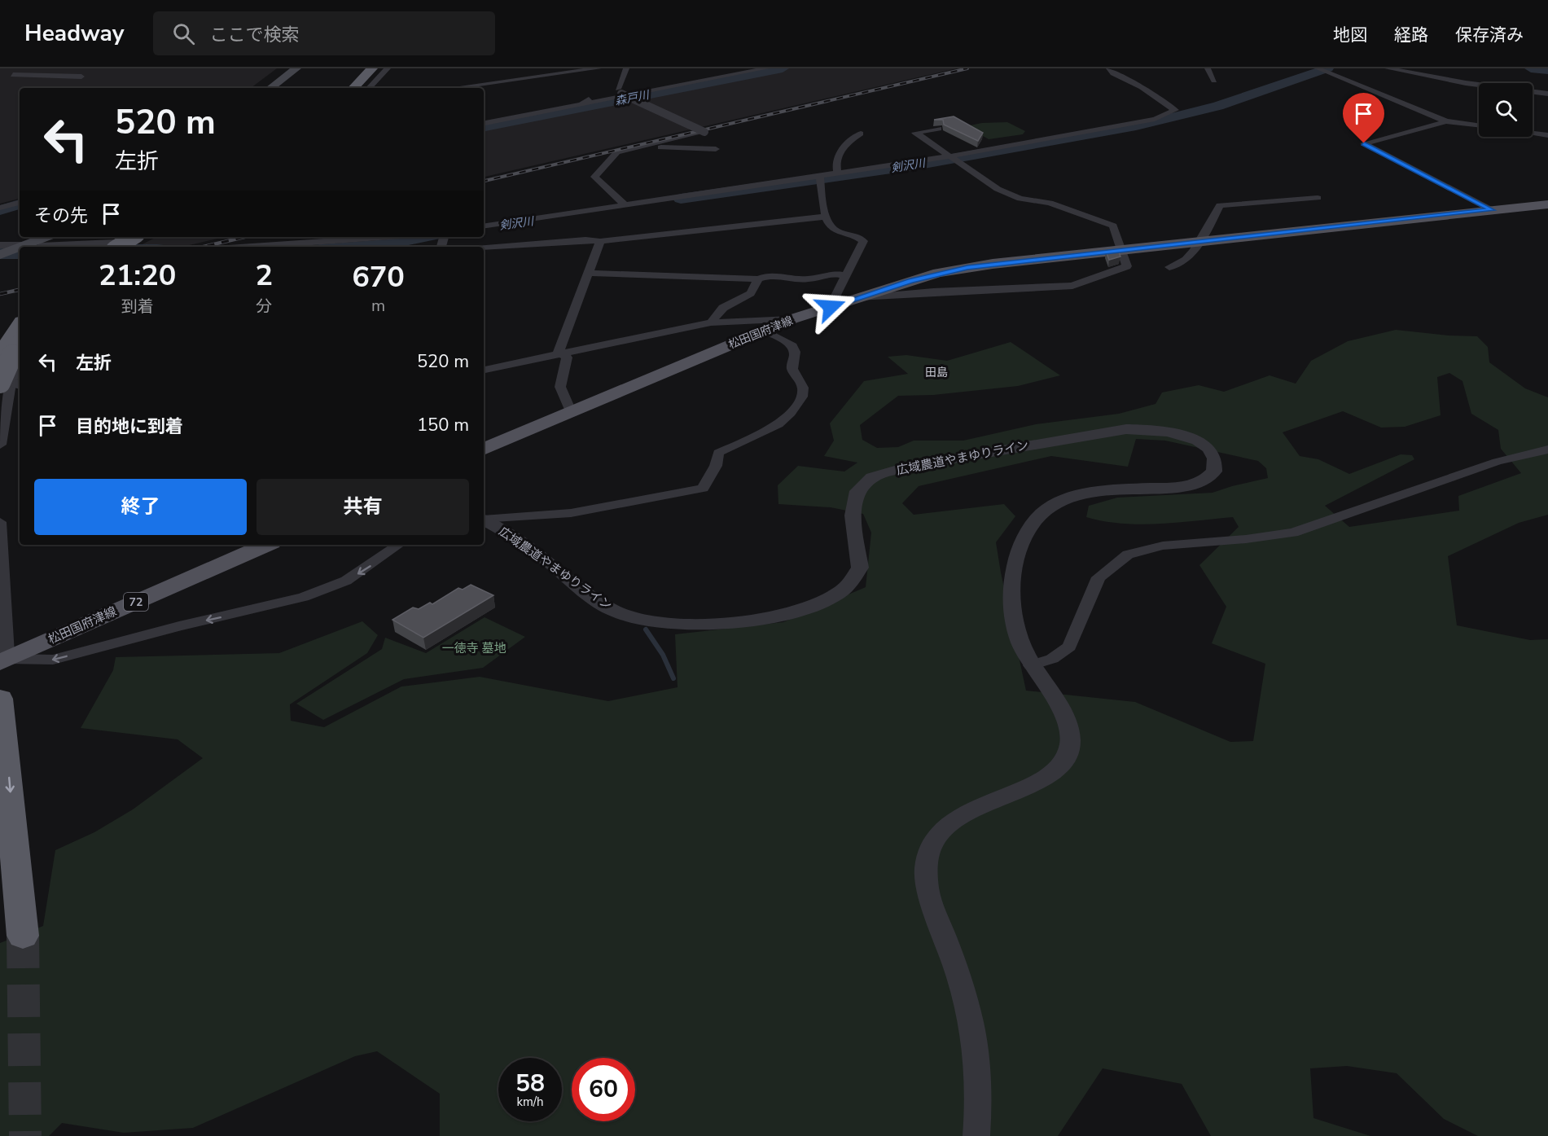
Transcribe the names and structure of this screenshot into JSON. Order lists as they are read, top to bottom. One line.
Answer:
{"streets":{"main road":["松田国府津線","72"],"street":["広域農道やまゆりライン"]},"districts":["田島"],"water":["森戸川","剣沢川"],"parks":["一徳寺 墓地"],"page":{"header":"Headway","search":"ここで検索","nav":["地図","経路","保存済み"],"turn":["520 m","左折"],"then":"その先","eta":["21:20","到着","2","分","670","m"],"list":[{"name":"左折","value":"520 m"},{"name":"目的地に到着","value":"150 m"}],"buttons":["終了","共有"],"speed":"58 km/h","limit":"60"}}
